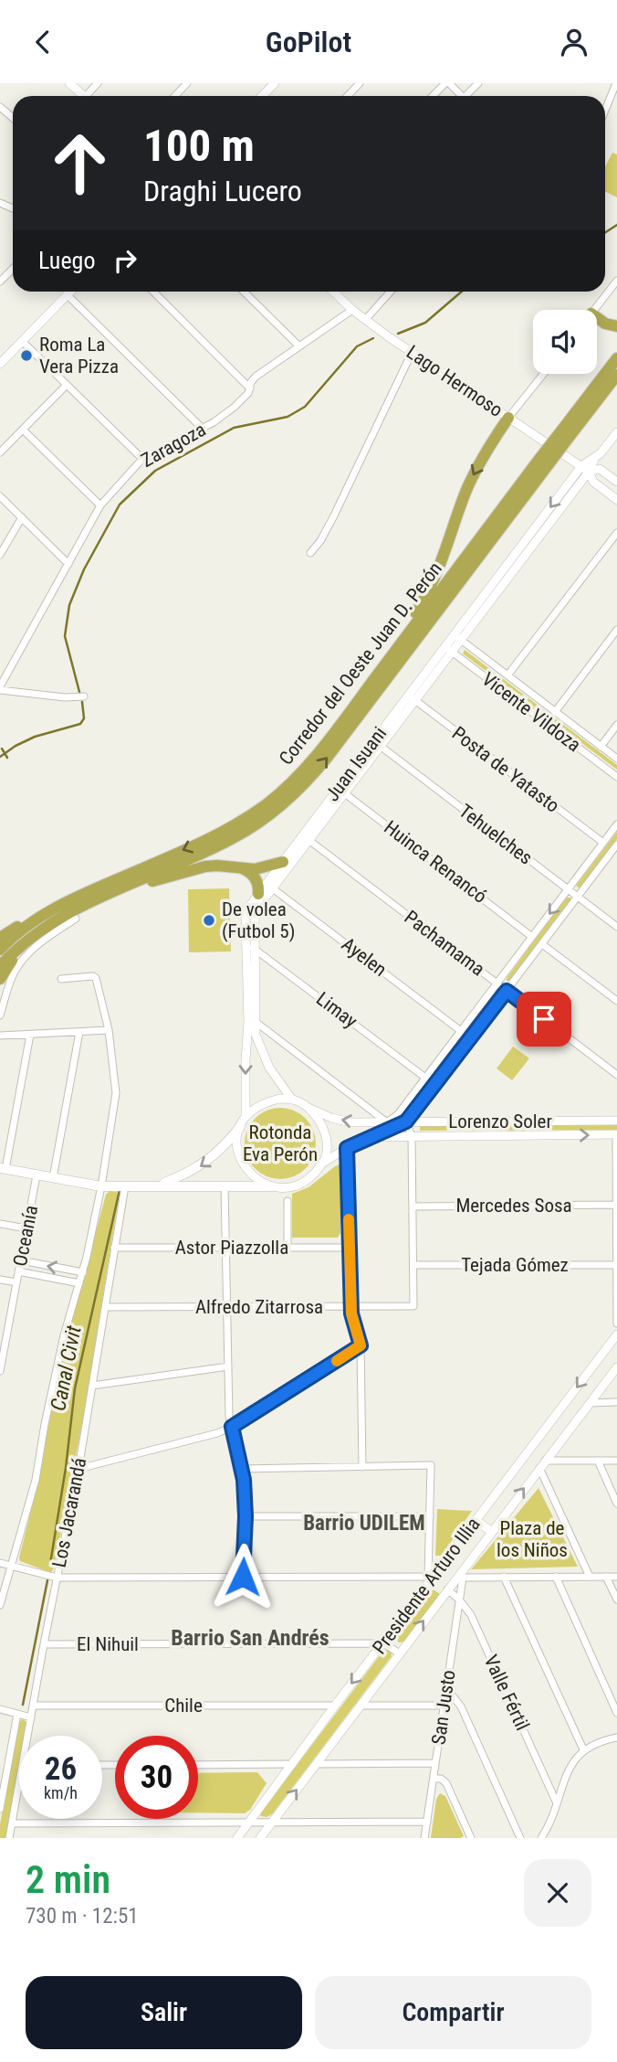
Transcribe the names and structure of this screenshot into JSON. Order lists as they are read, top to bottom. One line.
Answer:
{"streets":{"highway":["Corredor del Oeste Juan D. Perón"],"street":["Lago Hermoso","Zaragoza","Vicente Vildoza","Juan Isuani","Posta de Yatasto","Tehuelches","Huinca Renancó","Pachamama","Ayelen","Limay","Lorenzo Soler","Mercedes Sosa","Oceanía","Astor Piazzolla","Tejada Gómez","Alfredo Zitarrosa","Los Jacarandá","Presidente Arturo Illia","El Nihuil","Valle Fértil","Chile","San Justo"]},"crossings":[["Lago Hermoso","Zaragoza"],["Lago Hermoso","Juan Isuani"],["Vicente Vildoza","Juan Isuani"],["Juan Isuani","Posta de Yatasto"],["Juan Isuani","Tehuelches"],["Juan Isuani","Huinca Renancó"],["Juan Isuani","Pachamama"],["Juan Isuani","Ayelen"],["Juan Isuani","Limay"],["Juan Isuani","Lorenzo Soler"],["Astor Piazzolla","Los Jacarandá"],["Tejada Gómez","Alfredo Zitarrosa"],["Alfredo Zitarrosa","Los Jacarandá"],["Los Jacarandá","El Nihuil"],["Los Jacarandá","Chile"],["Presidente Arturo Illia","El Nihuil"],["Presidente Arturo Illia","Valle Fértil"],["Presidente Arturo Illia","Chile"],["Presidente Arturo Illia","San Justo"],["Valle Fértil","San Justo"]],"districts":["Barrio UDILEM","Barrio San Andrés"],"water":["Canal Civit"],"parks":["Rotonda Eva Perón","Plaza de los Niños"],"places":["Roma La Vera Pizza","De volea (Futbol 5)"],"page":{"header":"GoPilot","turn":["100 m","Draghi Lucero"],"then":"Luego","speed":"26 km/h","limit":"30","heading":["2 min","730 m · 12:51"],"buttons":["Salir","Compartir"]}}
